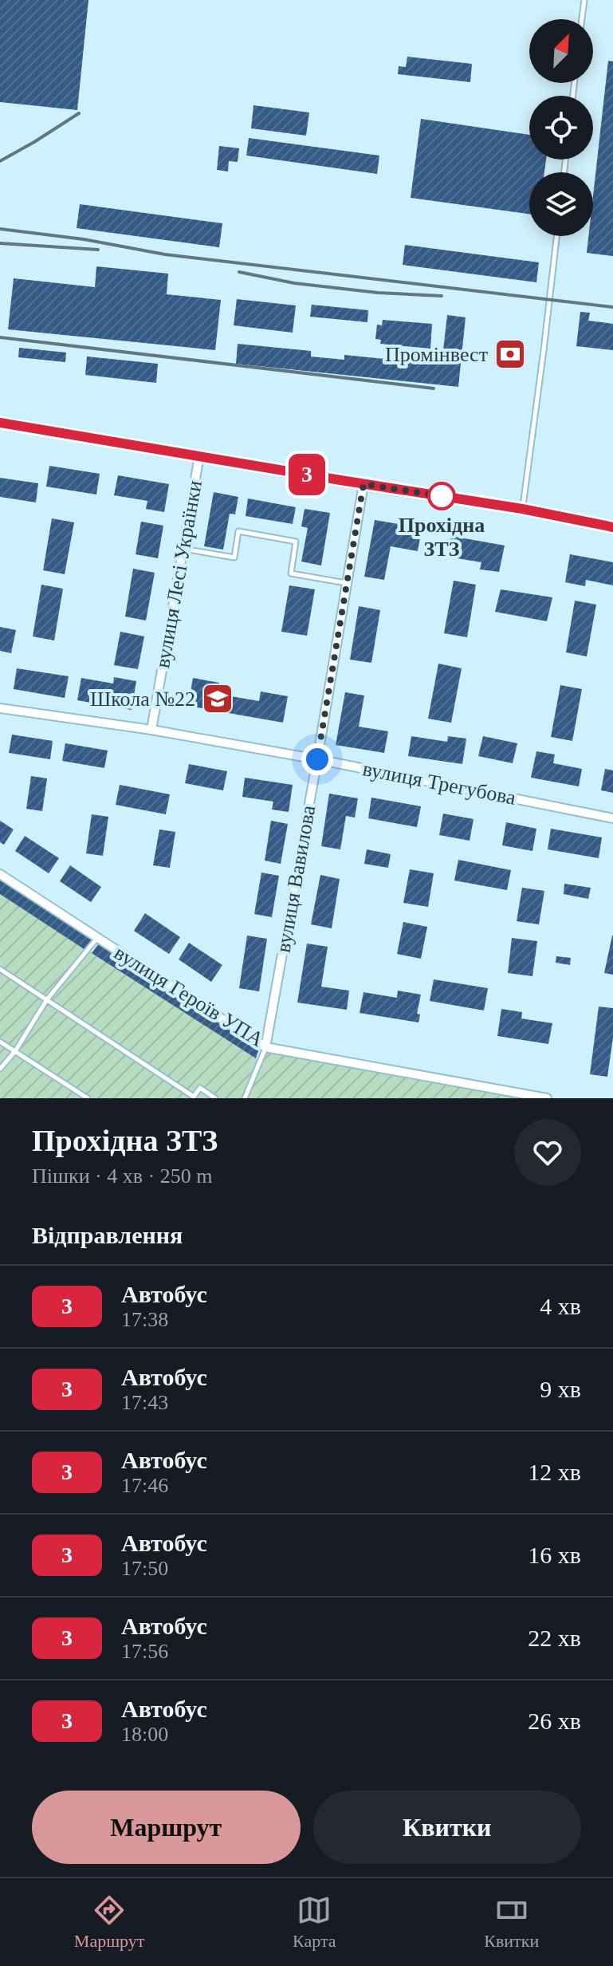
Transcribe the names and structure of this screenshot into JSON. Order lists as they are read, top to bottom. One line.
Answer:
{"streets":{"street":["вулиця Лесі Українки","вулиця Трегубова","вулиця Вавилова","вулиця Героїв УПА"]},"crossings":[["вулиця Лесі Українки","вулиця Трегубова"],["вулиця Трегубова","вулиця Вавилова"],["вулиця Вавилова","вулиця Героїв УПА"]],"places":{"bank":["Промінвест"],"other":["Прохідна ЗТЗ"],"school or university":["Школа №22"]},"lines":["bus line 3"],"north":"top right","page":{"on_map":"3","heading":[["Прохідна ЗТЗ","Пішки · 4 хв · 250 m"],"Відправлення"],"list":[{"mark":"3","name":"Автобус","note":"17:38","value":"4 хв"},{"mark":"3","name":"Автобус","note":"17:43","value":"9 хв"},{"mark":"3","name":"Автобус","note":"17:46","value":"12 хв"},{"mark":"3","name":"Автобус","note":"17:50","value":"16 хв"},{"mark":"3","name":"Автобус","note":"17:56","value":"22 хв"},{"mark":"3","name":"Автобус","note":"18:00","value":"26 хв"}],"buttons":["Маршрут","Квитки"],"tabs":["Маршрут","Карта","Квитки"]}}
